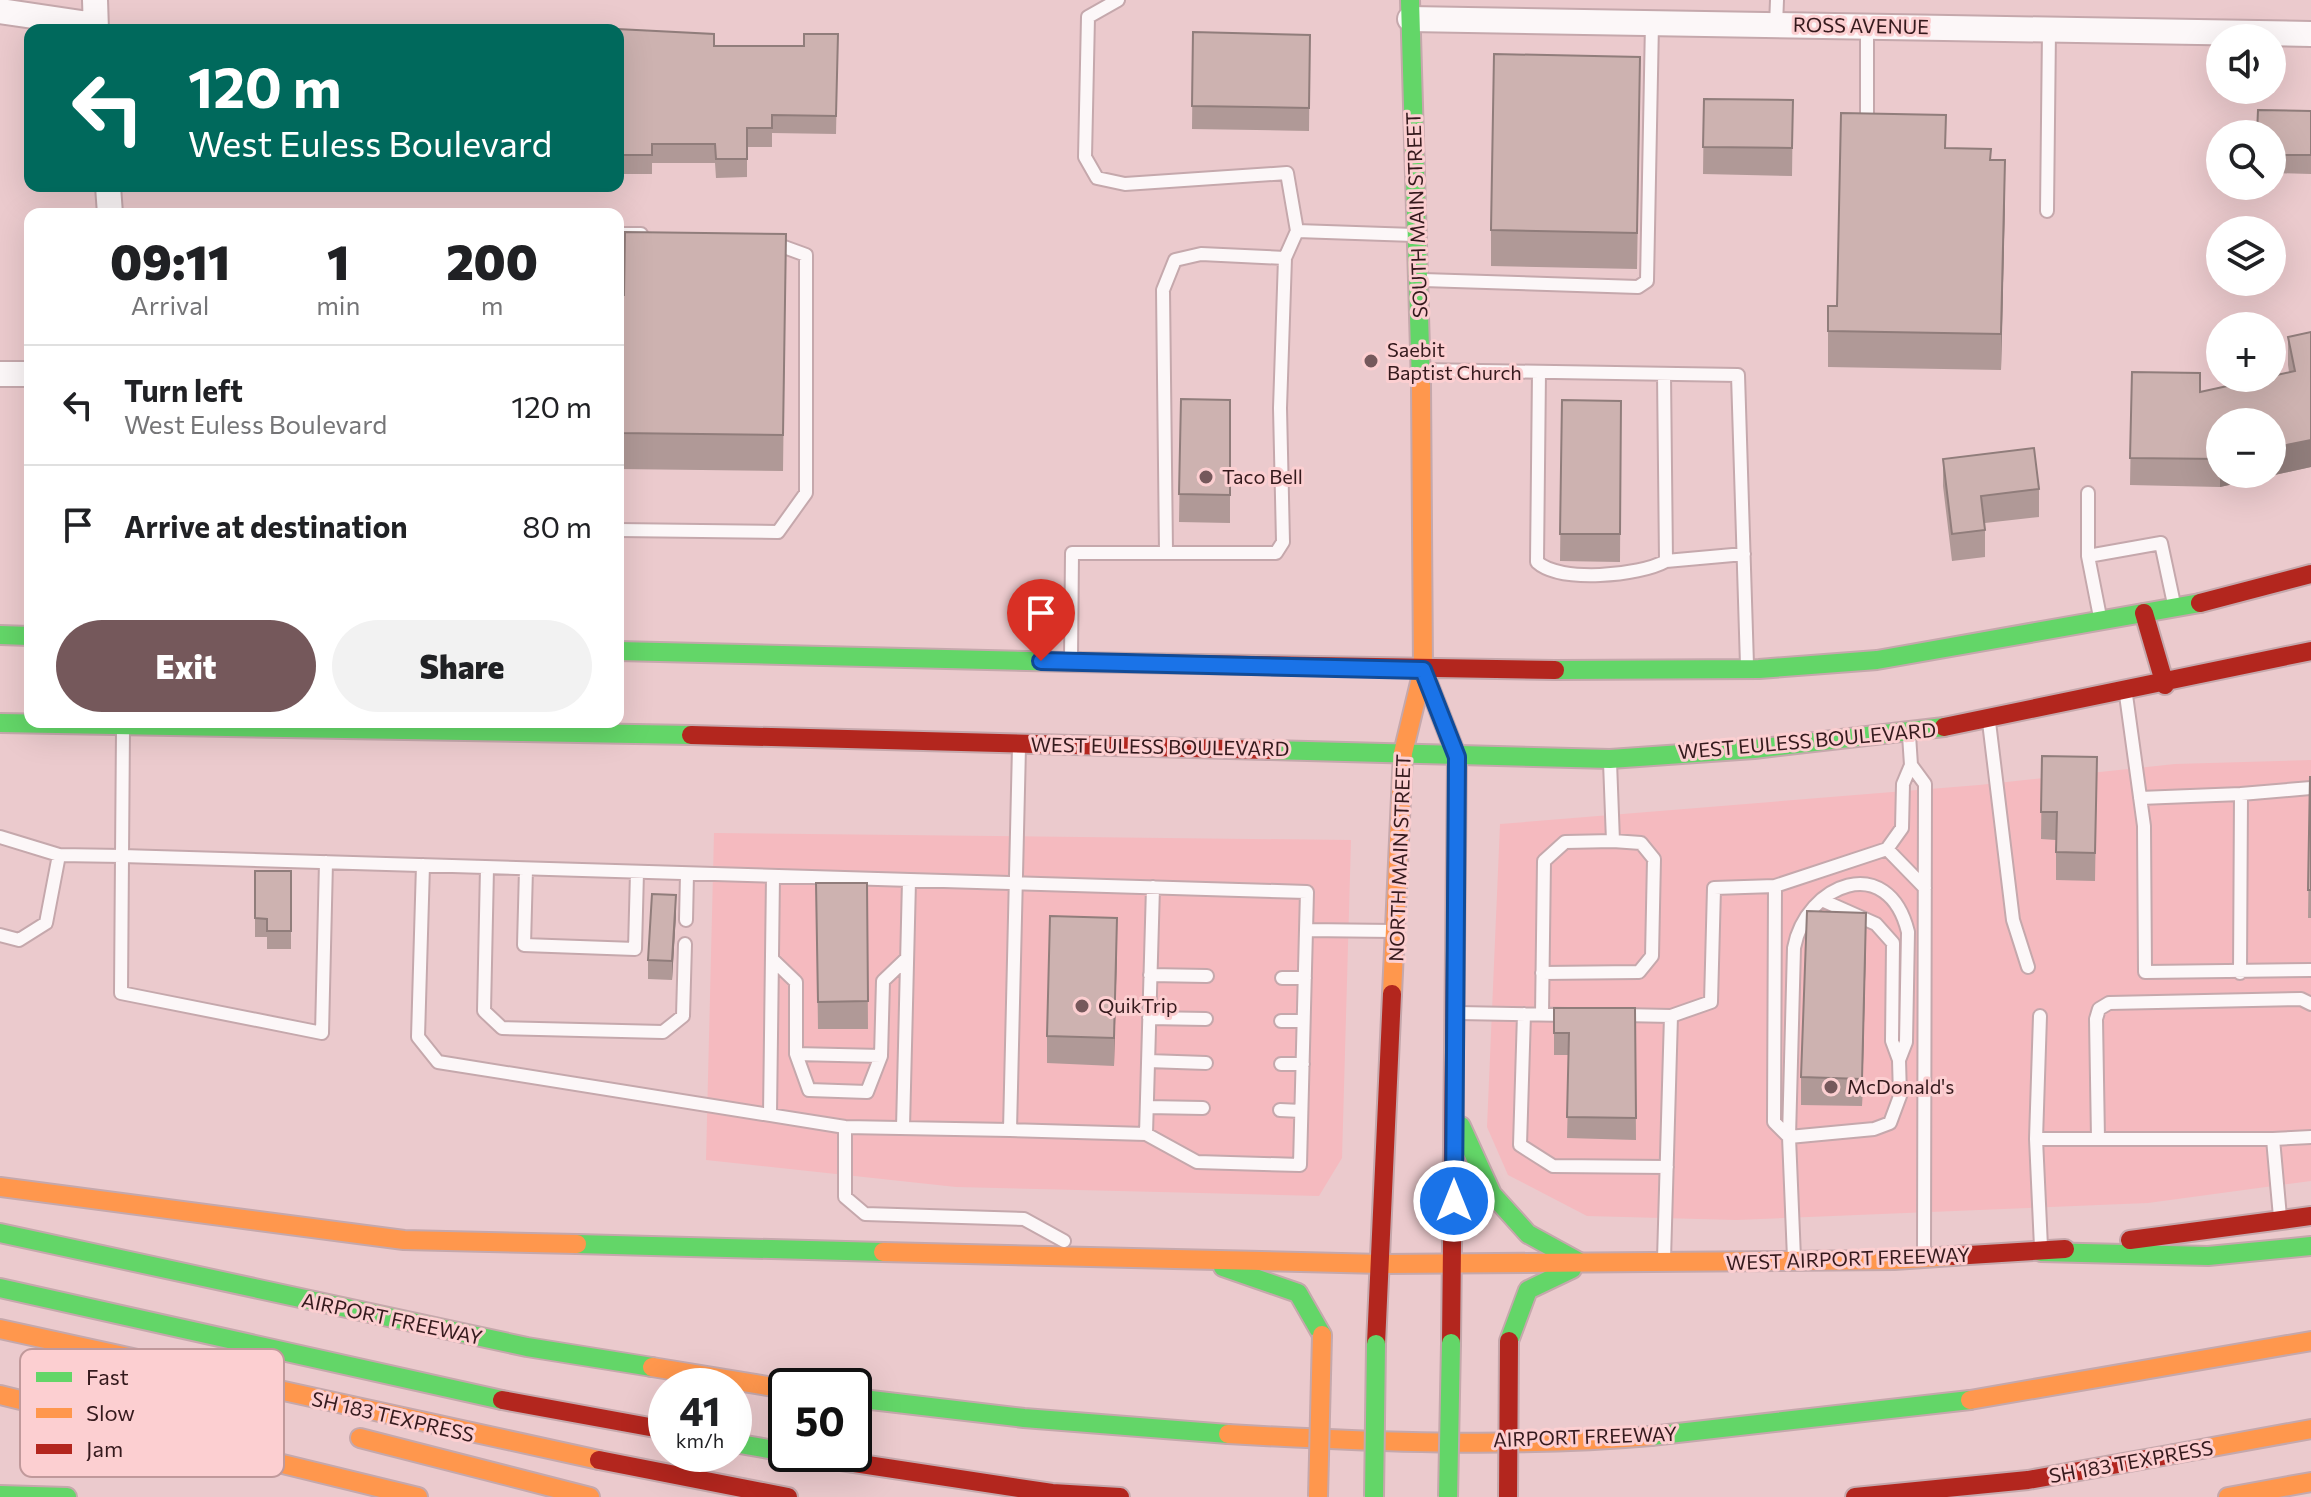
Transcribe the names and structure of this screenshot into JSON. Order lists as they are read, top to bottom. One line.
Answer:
{"streets":{"main road":["SOUTH MAIN STREET","WEST EULESS BOULEVARD","NORTH MAIN STREET","WEST AIRPORT FREEWAY","AIRPORT FREEWAY","SH 183 TEXPRESS"],"street":["ROSS AVENUE"]},"crossings":[["ROSS AVENUE","SOUTH MAIN STREET"],["SOUTH MAIN STREET","NORTH MAIN STREET"],["WEST EULESS BOULEVARD","NORTH MAIN STREET"],["NORTH MAIN STREET","WEST AIRPORT FREEWAY"]],"places":["Saebit Baptist Church","Taco Bell","QuikTrip","McDonald's"],"legend":["Fast","Slow","Jam"],"page":{"map_buttons":["+","−"],"turn":["120 m","West Euless Boulevard"],"eta":["09:11","Arrival","1","min","200","m"],"list":[{"name":"Turn left","note":"West Euless Boulevard","value":"120 m"},{"name":"Arrive at destination","value":"80 m"}],"buttons":["Exit","Share"],"speed":"41 km/h","limit":"50"}}
